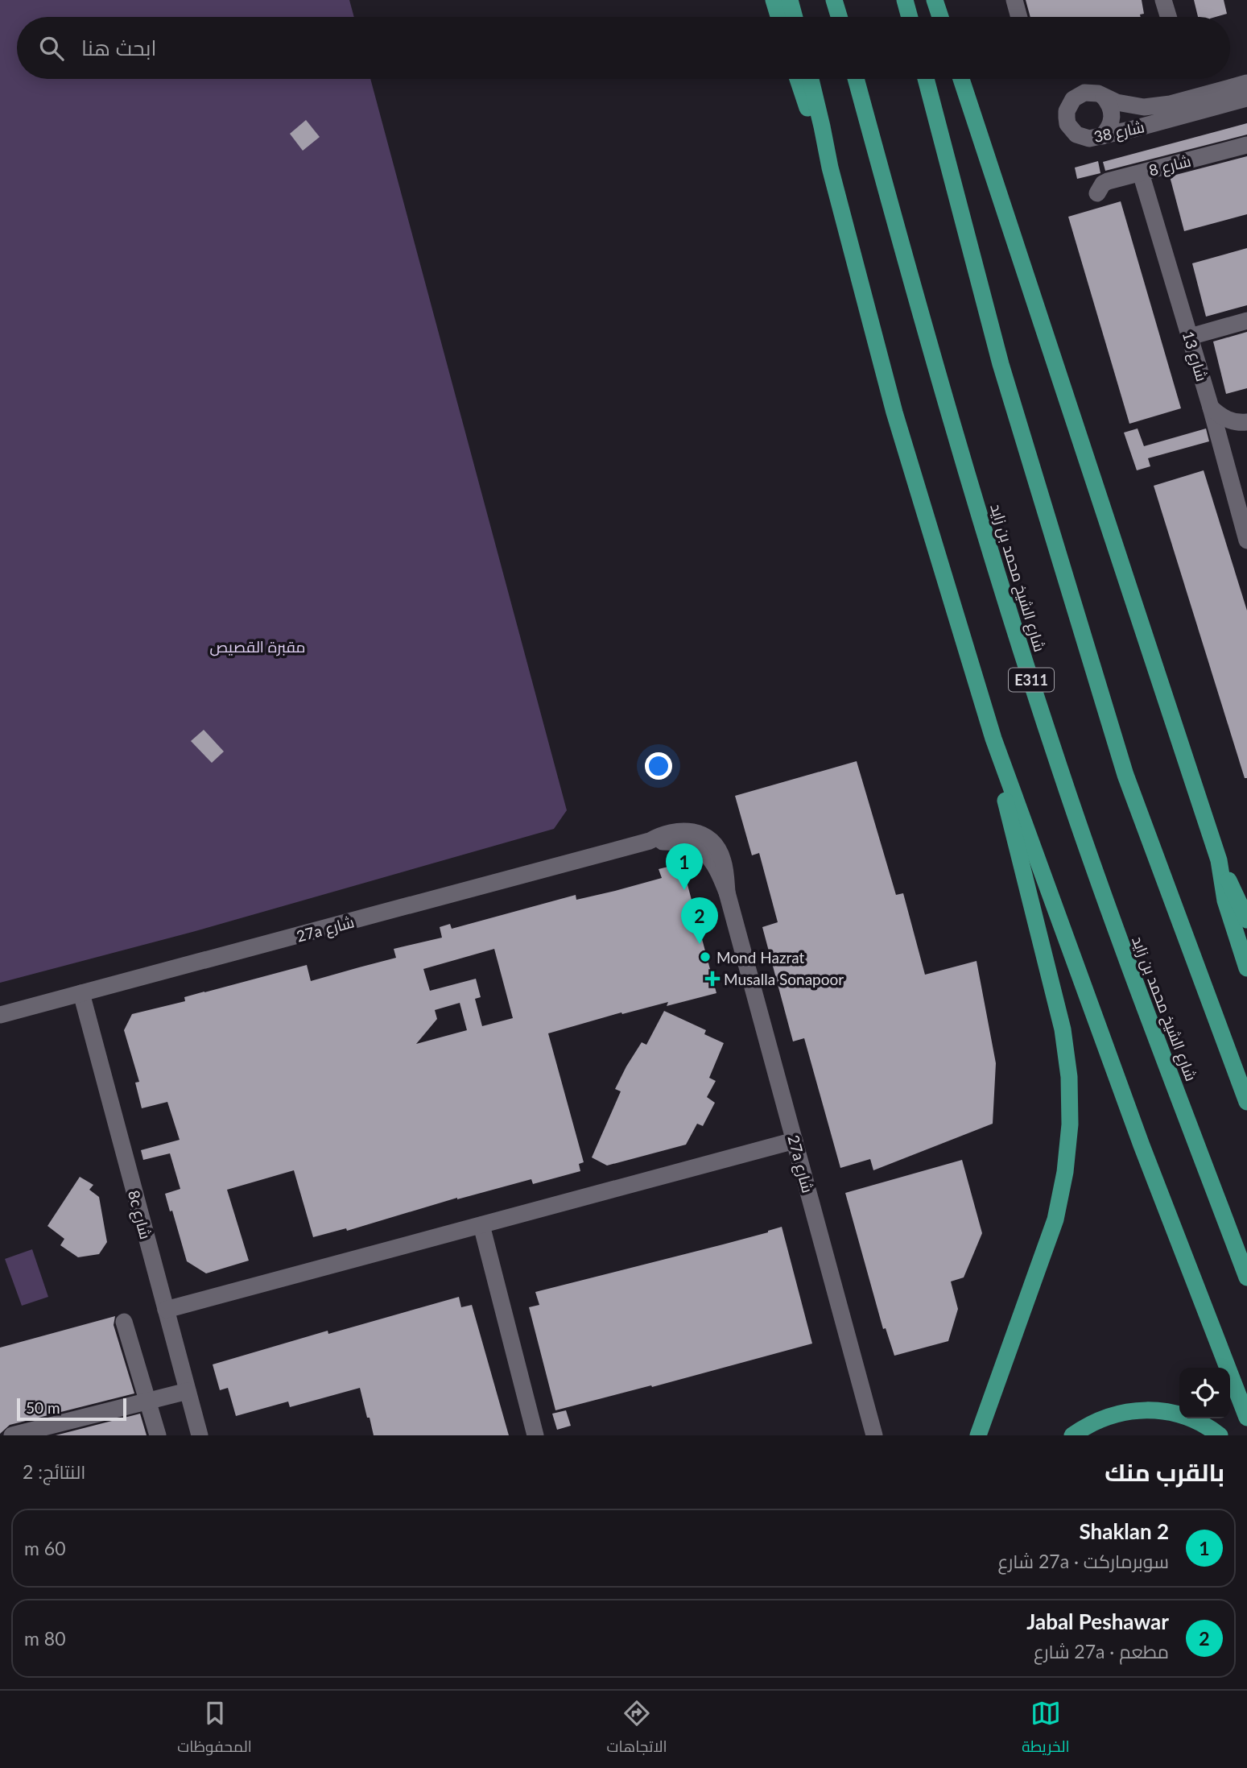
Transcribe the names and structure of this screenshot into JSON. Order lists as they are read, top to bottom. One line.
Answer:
{"streets":{"highway":["شارع الشيخ محمد بن زايد","E311"],"street":["شارع 38","شارع 8","شارع 13","27a شارع","8c شارع"]},"crossings":[["شارع 8","شارع 13"],["27a شارع","8c شارع"]],"parks":["مقبرة القصيص"],"places":{"other":["Mond Hazrat"],"health":["Musalla Sonapoor"]},"scale_bar":"50 m","page":{"search":"ابحث هنا","pins":["1","2"],"scale":"50 m","heading":["بالقرب منك","النتائج: 2"],"list":[{"mark":"1","name":"Shaklan 2","note":"سوبرماركت · 27a شارع","value":"60 m"},{"mark":"2","name":"Jabal Peshawar","note":"مطعم · 27a شارع","value":"80 m"}],"nav":["الخريطة","الاتجاهات","المحفوظات"]}}
